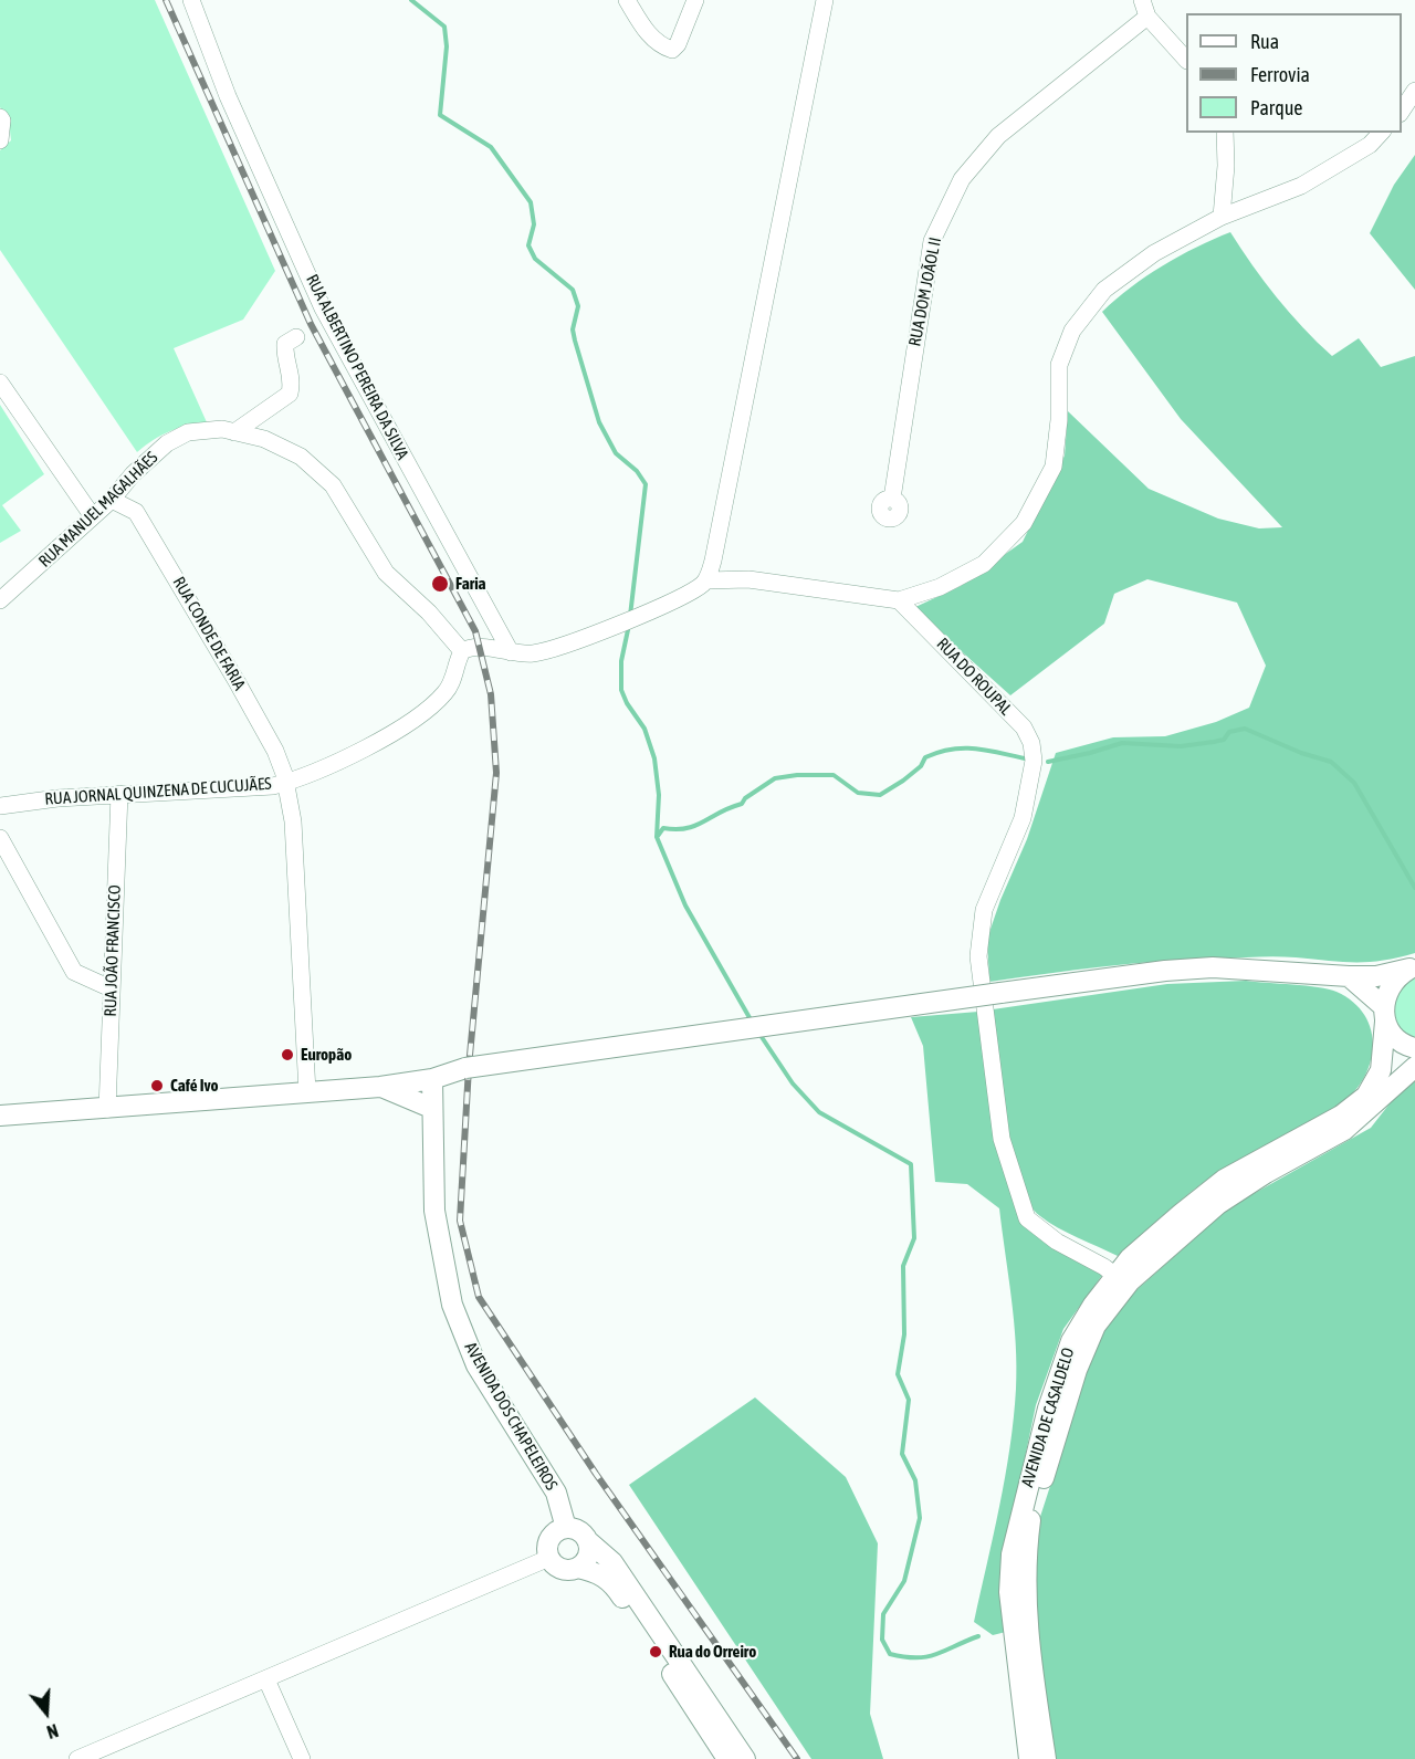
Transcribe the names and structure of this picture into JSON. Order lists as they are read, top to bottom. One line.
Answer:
{"streets":{"street":["RUA DOM JOÃOL II","RUA ALBERTINO PEREIRA DA SILVA","RUA MANUEL MAGALHÃES","RUA CONDE DE FARIA","RUA DO ROUPAL","RUA JORNAL QUINZENA DE CUCUJÃES","RUA JOÃO FRANCISCO","AVENIDA DOS CHAPELEIROS","AVENIDA DE CASALDELO"]},"crossings":[["RUA MANUEL MAGALHÃES","RUA CONDE DE FARIA"],["RUA MANUEL MAGALHÃES","RUA JORNAL QUINZENA DE CUCUJÃES"],["RUA CONDE DE FARIA","RUA JORNAL QUINZENA DE CUCUJÃES"],["RUA DO ROUPAL","AVENIDA DE CASALDELO"],["RUA JORNAL QUINZENA DE CUCUJÃES","RUA JOÃO FRANCISCO"]],"places":["Faria","Europão","Café Ivo","Rua do Orreiro"],"legend":["Rua","Ferrovia","Parque"],"north":"bottom"}
